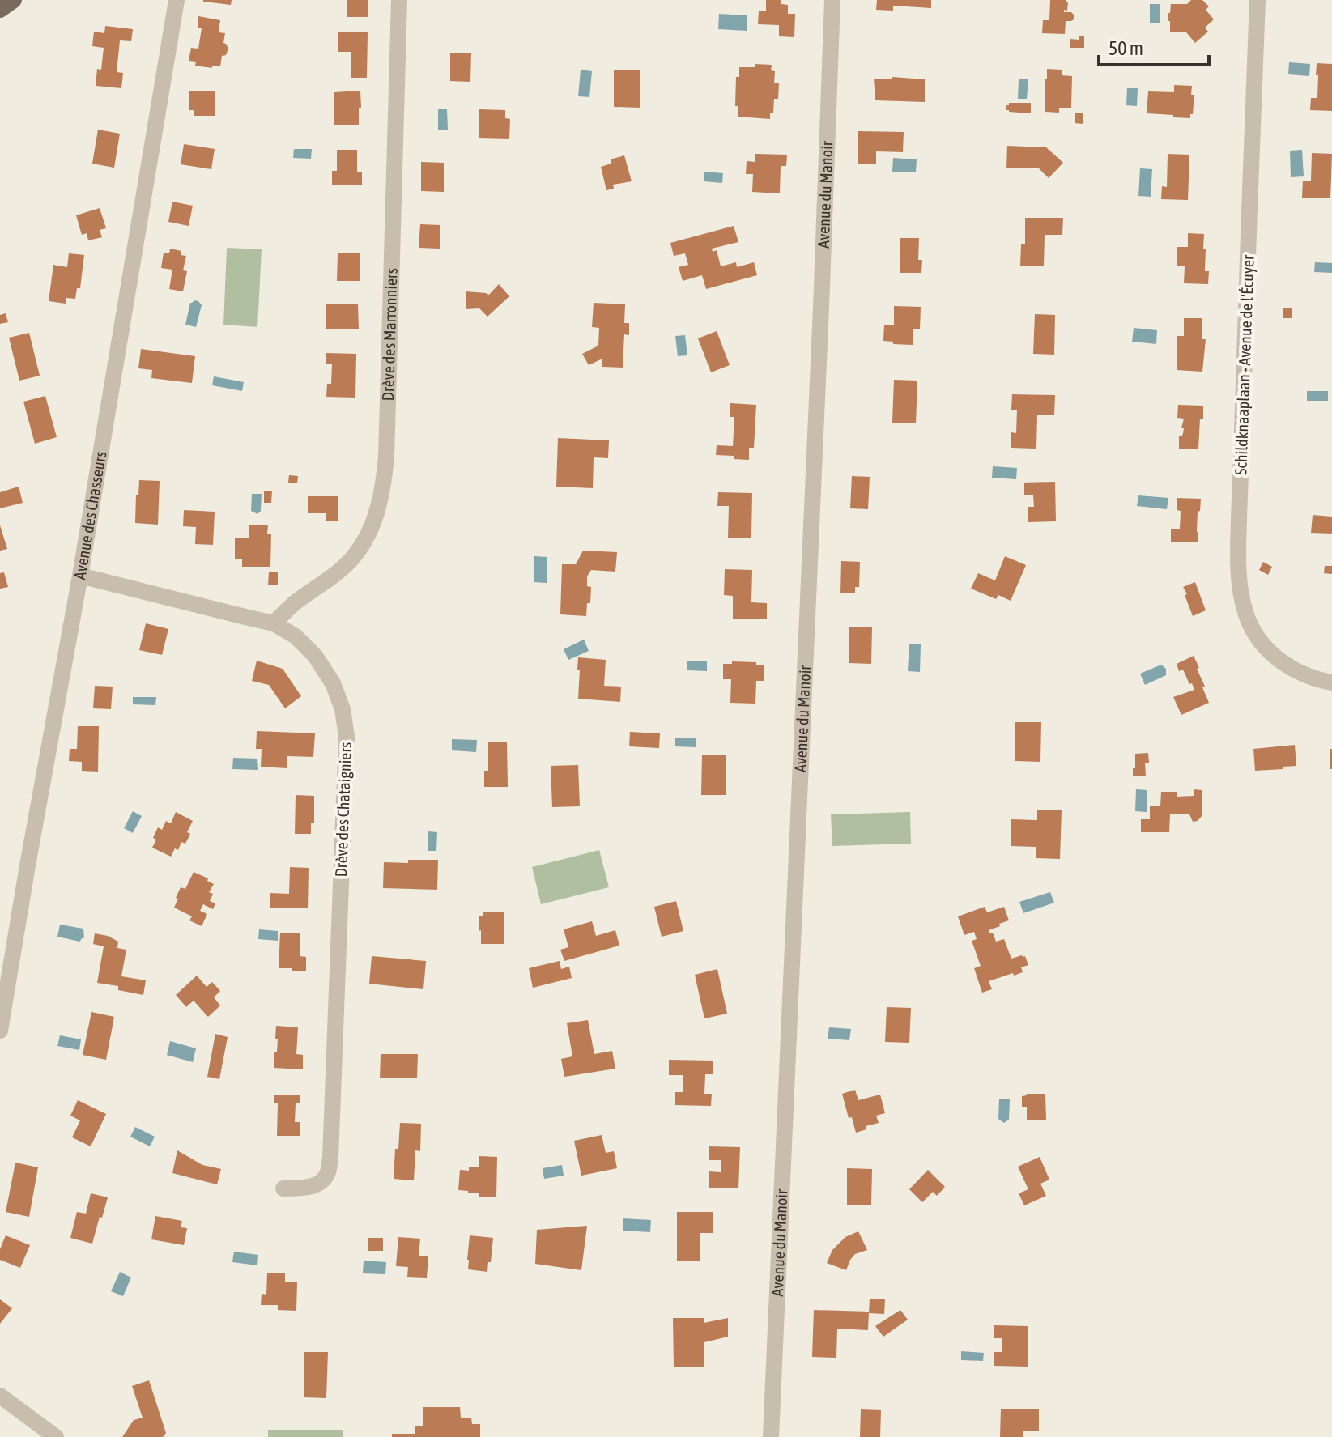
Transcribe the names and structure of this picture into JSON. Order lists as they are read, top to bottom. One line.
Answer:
{"streets":{"street":["Avenue du Manoir","Drève des Marronniers","Schildknaaplaan - Avenue de l'Écuyer","Avenue des Chasseurs","Drève des Chataigniers"]},"crossings":[["Drève des Marronniers","Drève des Chataigniers"],["Avenue des Chasseurs","Drève des Chataigniers"]],"scale_bar":"50 m"}
